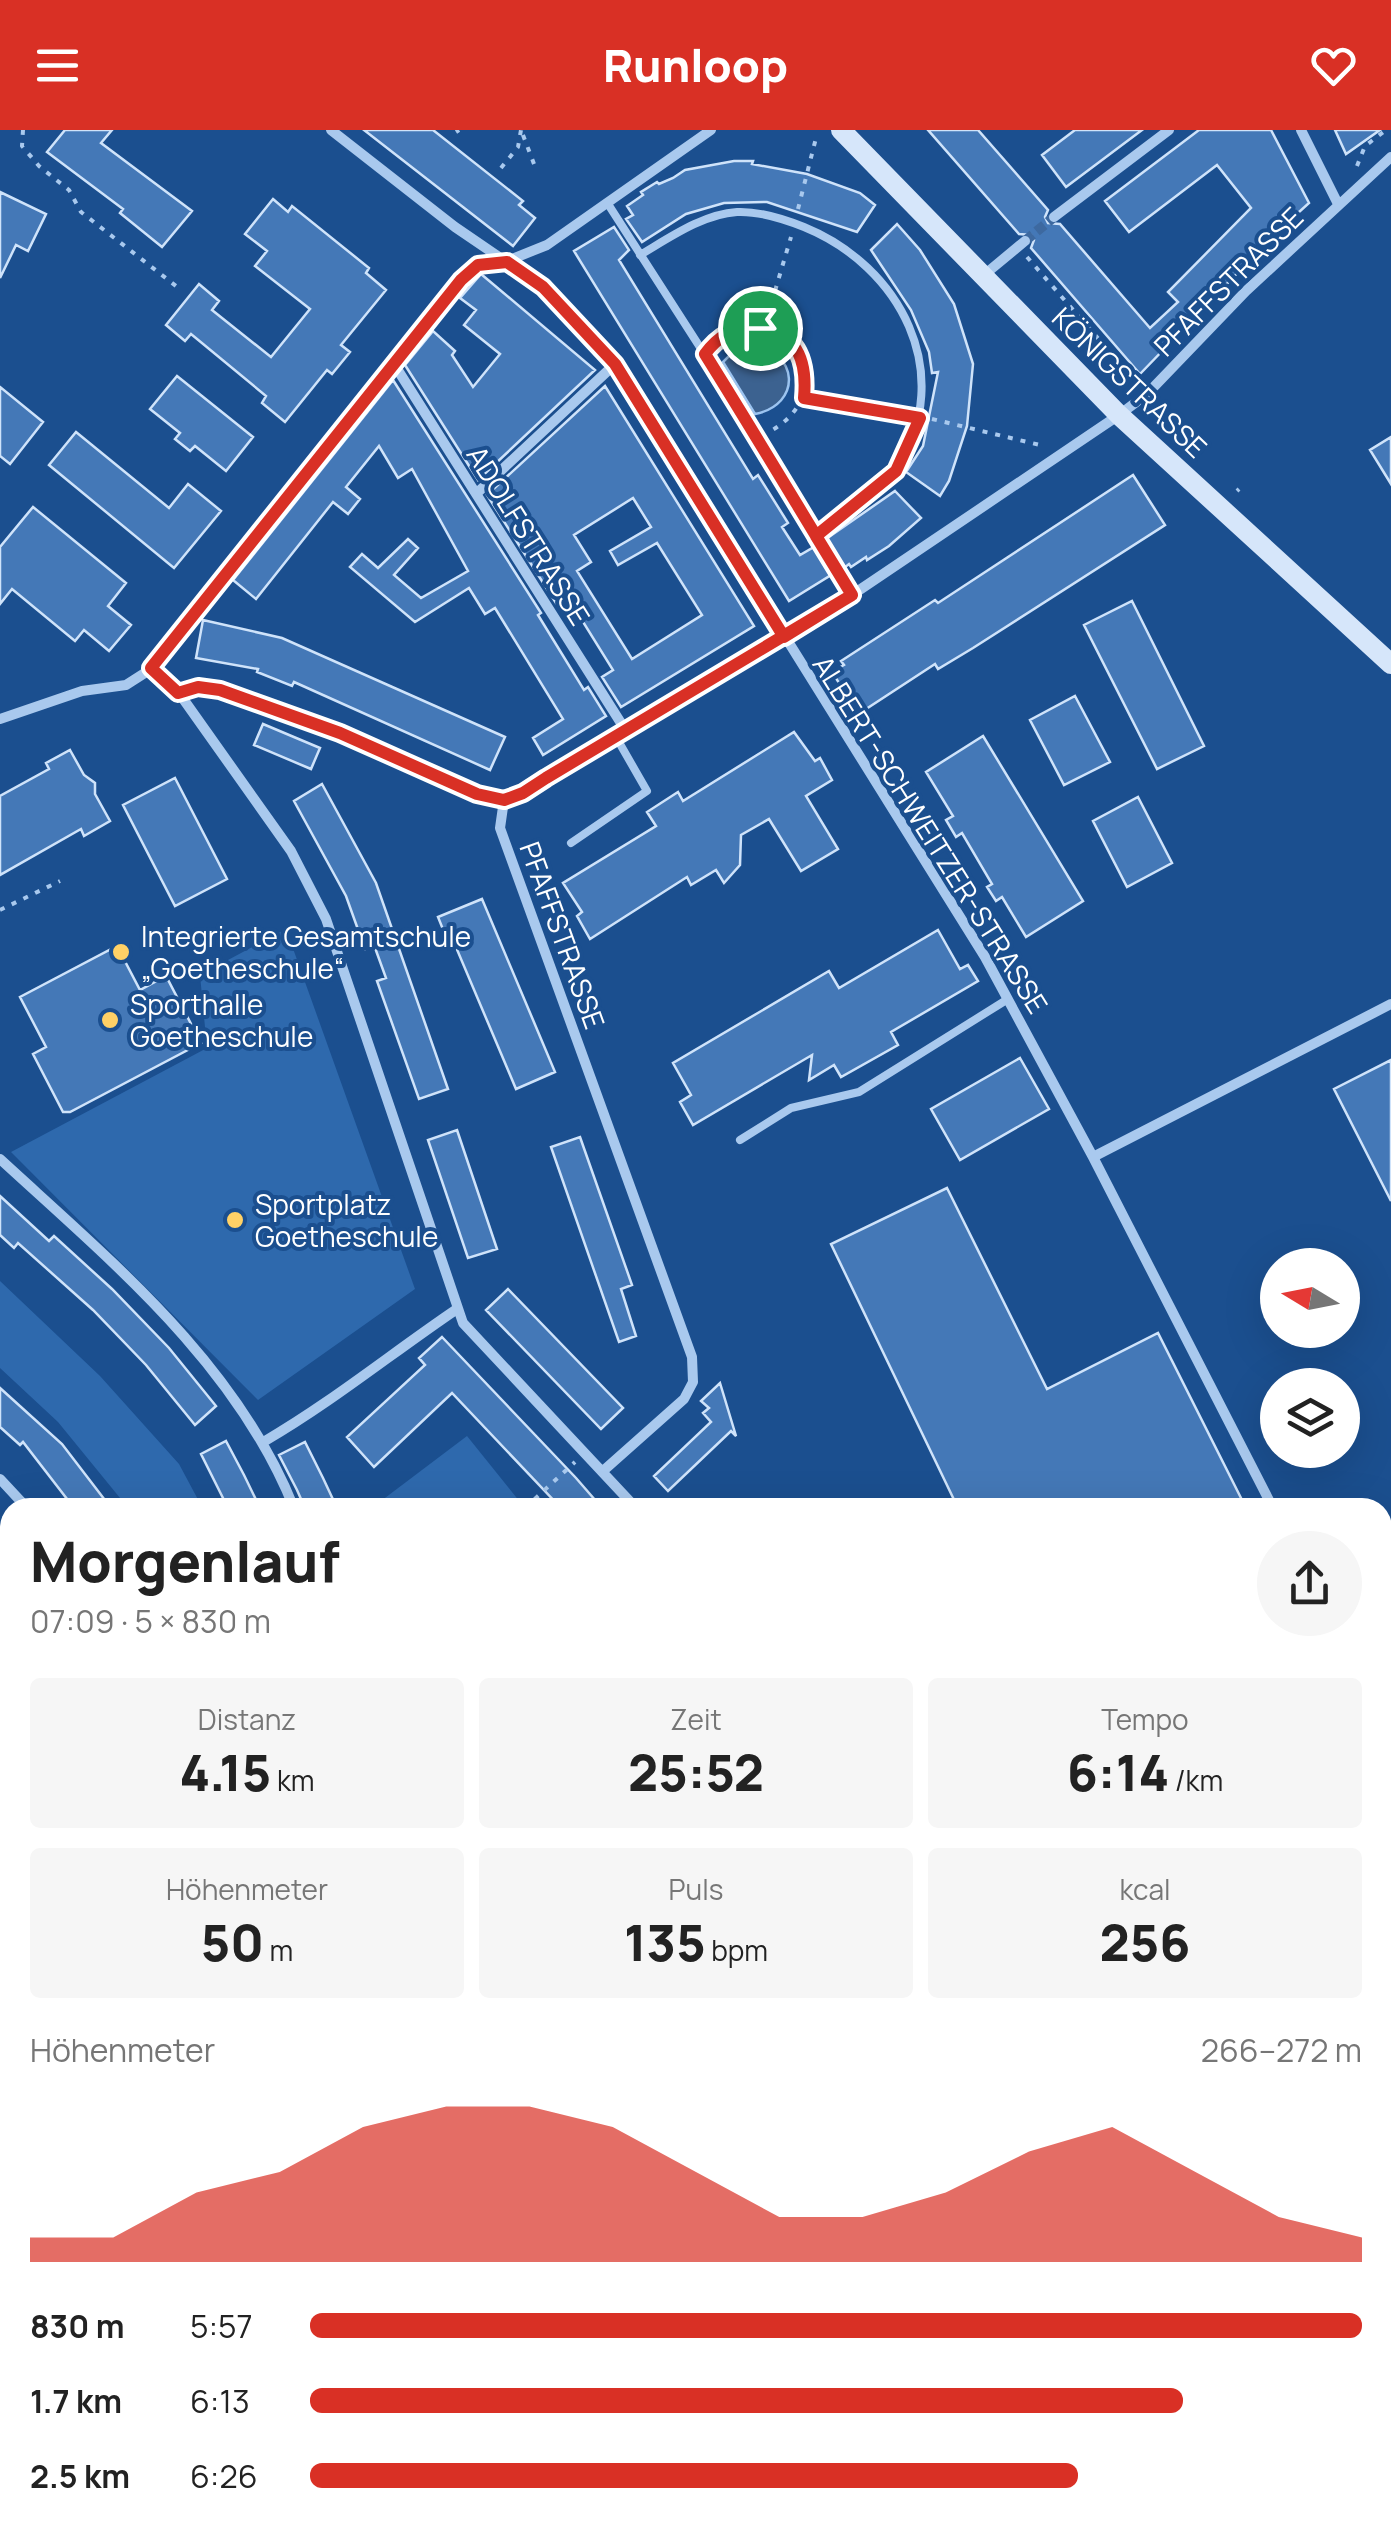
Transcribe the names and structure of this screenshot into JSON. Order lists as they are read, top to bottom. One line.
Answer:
{"streets":{"main road":["KÖNIGSTRASSE"],"street":["PFAFFSTRASSE","ADOLFSTRASSE","ALBERT-SCHWEITZER-STRASSE"]},"crossings":[["PFAFFSTRASSE","KÖNIGSTRASSE"],["PFAFFSTRASSE","ADOLFSTRASSE"],["PFAFFSTRASSE","ALBERT-SCHWEITZER-STRASSE"]],"places":["Integrierte Gesamtschule „Goetheschule“","Sporthalle Goetheschule","Sportplatz Goetheschule"],"north":"left","page":{"header":"Runloop","heading":["Morgenlauf","07:09 · 5 × 830 m"],"stats":[["Distanz","4.15 km"],["Zeit","25:52"],["Tempo","6:14 /km"],["Höhenmeter","50 m"],["Puls","135 bpm"],["kcal","256"]],"chart":["Höhenmeter","266–272 m"],"list":[{"name":"830 m","note":"5:57"},{"name":"1.7 km","note":"6:13"},{"name":"2.5 km","note":"6:26"}]}}
